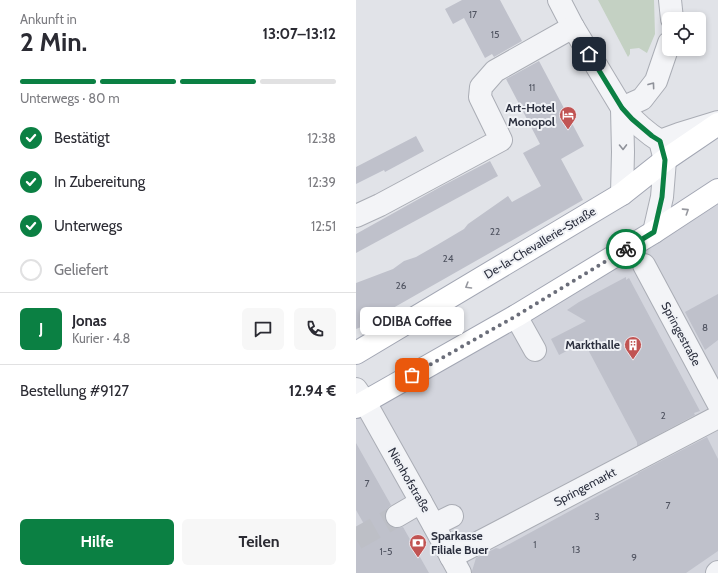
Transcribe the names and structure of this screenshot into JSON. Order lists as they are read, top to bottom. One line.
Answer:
{"streets":{"main road":["De-la-Chevallerie-Straße"],"street":["Springestraße","Nienhofstraße","Springemarkt"]},"crossings":[["Nienhofstraße","Springemarkt"]],"places":{"hotel":["Art-Hotel Monopol"],"building":["Markthalle"],"other":["ODIBA Coffee"],"bank":["Sparkasse Filiale Buer"]},"house_numbers":["17","15","11","22","24","26","8","2","7","7","3","1","13","1-5","9"],"page":{"heading":["2 Min.","Ankunft in","13:07–13:12"],"panel":["Jonas","Kurier · 4.8","Bestellung #9127","12.94 €"],"bar":"Unterwegs · 80 m","list":[["Bestätigt","12:38"],["In Zubereitung","12:39"],["Unterwegs","12:51"],"Geliefert"],"bubble":"ODIBA Coffee","round":"J","buttons":["Hilfe","Teilen"]}}
